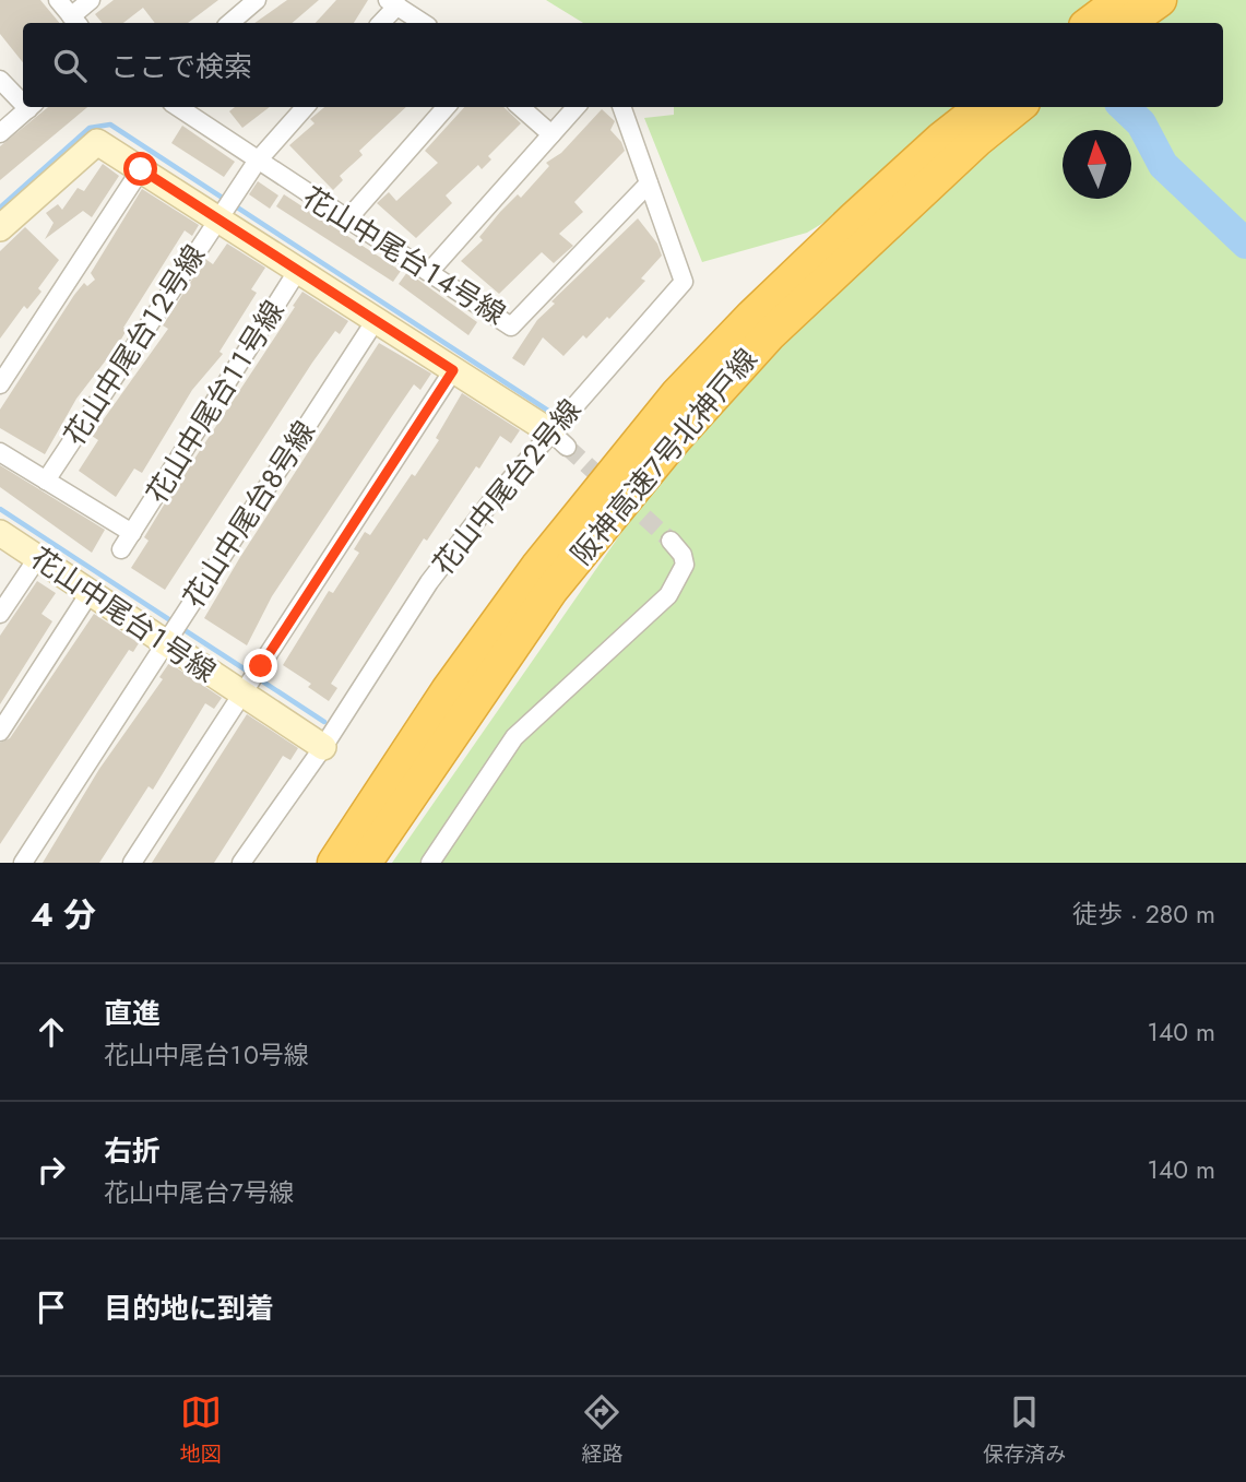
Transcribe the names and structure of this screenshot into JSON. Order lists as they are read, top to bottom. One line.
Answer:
{"streets":{"highway":["阪神高速7号北神戸線"],"street":["花山中尾台１４号線","花山中尾台１２号線","花山中尾台１１号線","花山中尾台２号線","花山中尾台８号線","花山中尾台１号線"]},"crossings":[["花山中尾台１４号線","花山中尾台１２号線"],["花山中尾台１４号線","花山中尾台２号線"],["花山中尾台１２号線","花山中尾台１１号線"],["花山中尾台２号線","花山中尾台１号線"],["花山中尾台８号線","花山中尾台１号線"]],"north":"top","page":{"search":"ここで検索","heading":["4 分","徒歩 · 280 m"],"list":[["直進","花山中尾台１０号線","140 m"],["右折","花山中尾台７号線","140 m"],"目的地に到着"],"nav":["地図","経路","保存済み"]}}
